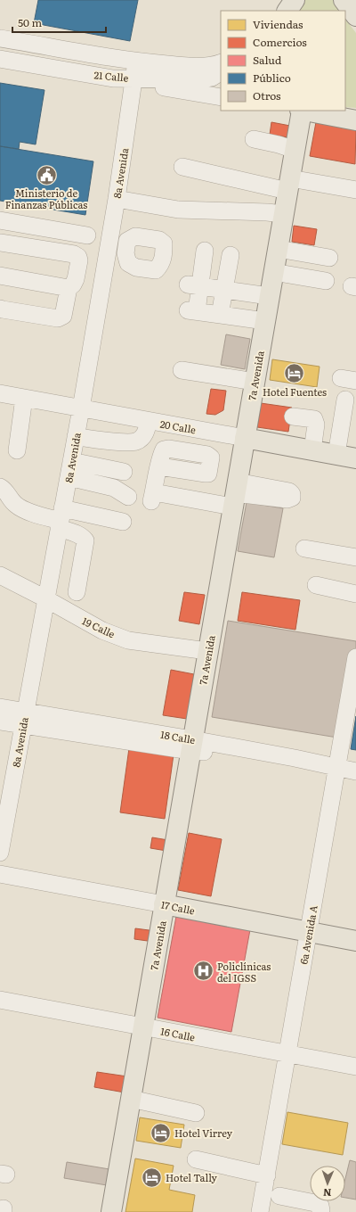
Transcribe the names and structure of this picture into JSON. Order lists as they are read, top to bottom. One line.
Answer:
{"streets":{"main road":["7a Avenida","20 Calle","17 Calle"],"street":["21 Calle","8a Avenida","19 Calle","18 Calle","6a Avenida A","16 Calle"]},"crossings":[["21 Calle","8a Avenida"],["8a Avenida","20 Calle"],["8a Avenida","19 Calle"],["8a Avenida","18 Calle"],["7a Avenida","20 Calle"],["7a Avenida","19 Calle"],["7a Avenida","18 Calle"],["7a Avenida","17 Calle"],["7a Avenida","16 Calle"],["18 Calle","6a Avenida A"],["17 Calle","6a Avenida A"],["6a Avenida A","16 Calle"]],"places":{"public building":["Ministerio de Finanzas Públicas"],"hotel":["Hotel Fuentes","Hotel Virrey","Hotel Tally"],"hospital":["Policlínicas del IGSS"]},"legend":["Viviendas","Comercios","Salud","Público","Otros"],"scale_bar":"50 m","north":"bottom"}
